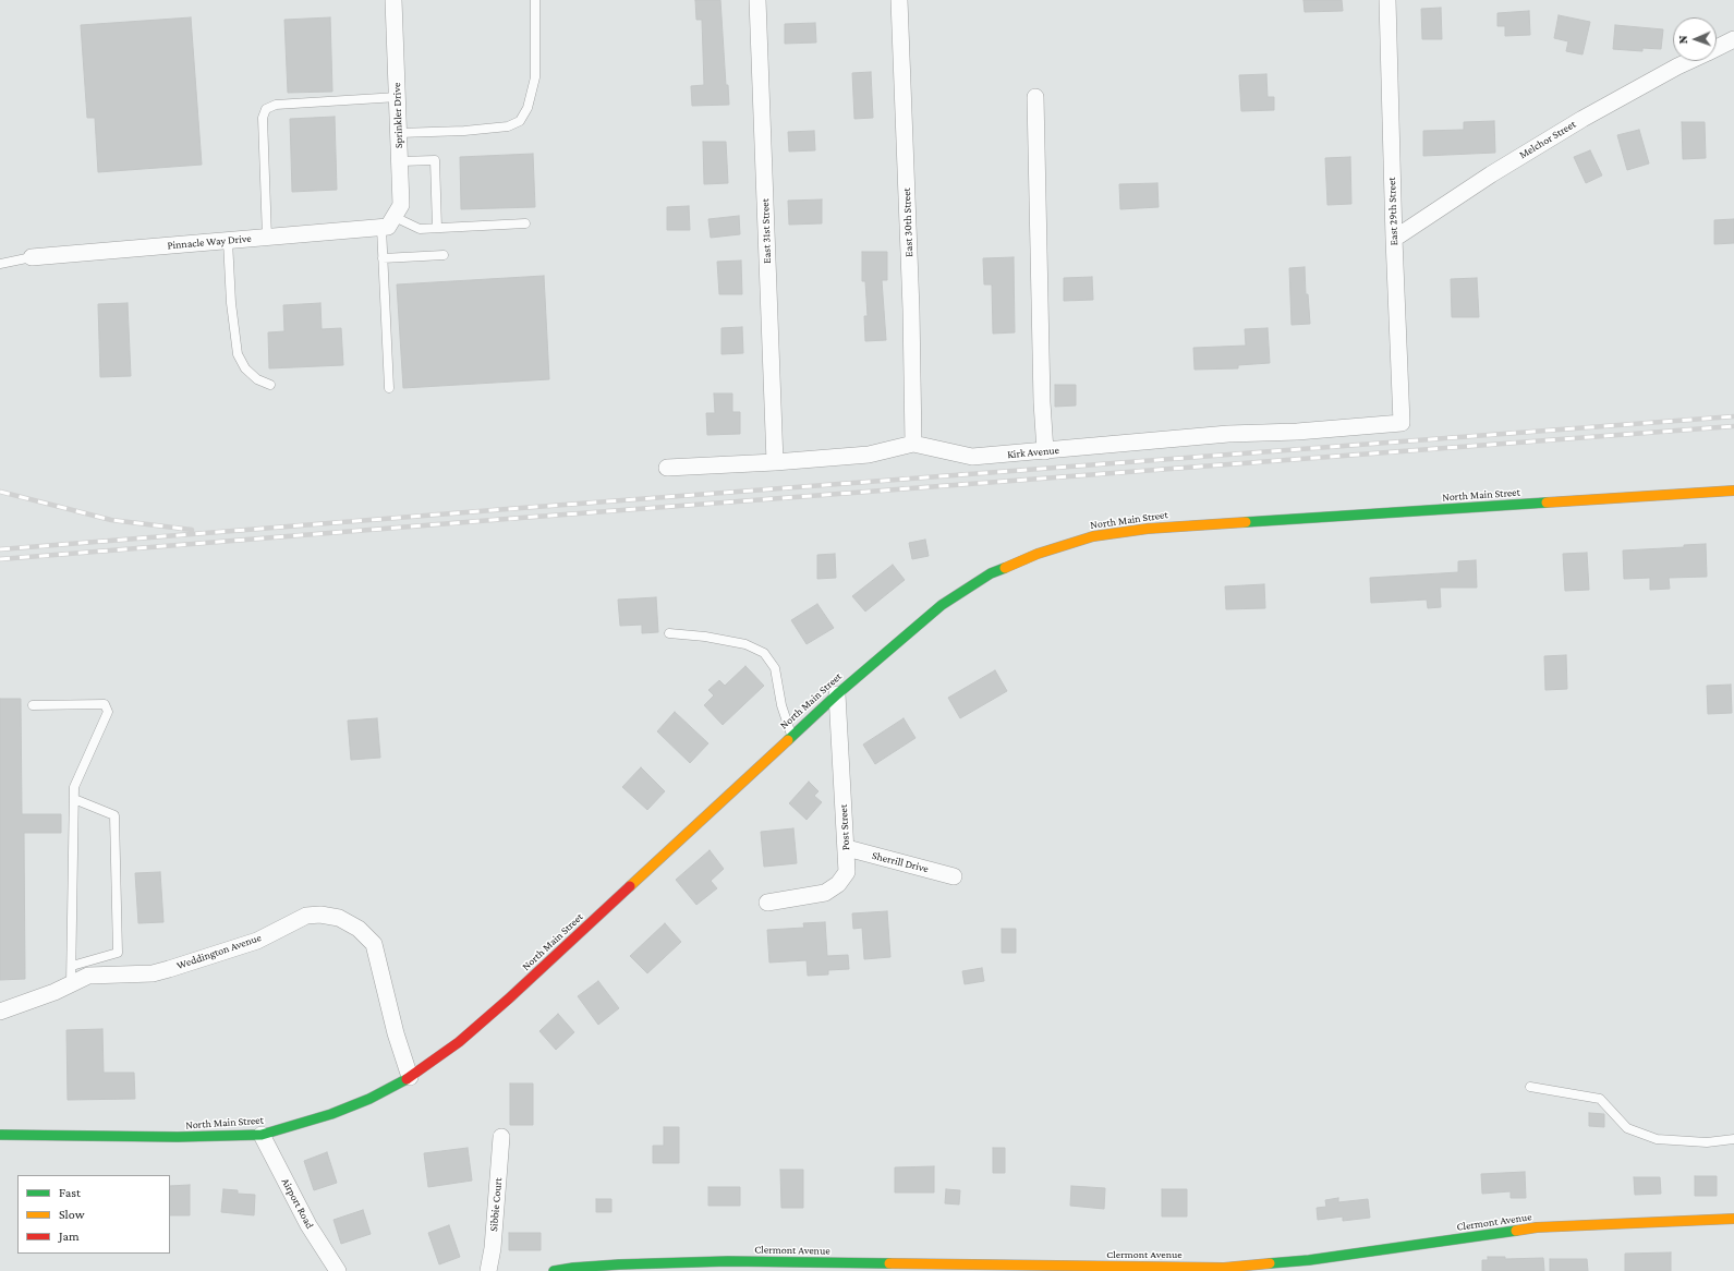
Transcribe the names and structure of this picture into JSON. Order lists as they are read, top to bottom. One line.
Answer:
{"streets":{"main road":["North Main Street","Clermont Avenue"],"street":["Sprinkler Drive","Melchor Street","East 29th Street","East 30th Street","East 31st Street","Pinnacle Way Drive","Kirk Avenue","Post Street","Sherrill Drive","Weddington Avenue","Airport Road","Sibbie Court"]},"crossings":[["Sprinkler Drive","Pinnacle Way Drive"],["Melchor Street","East 29th Street"],["East 29th Street","Kirk Avenue"],["East 30th Street","Kirk Avenue"],["East 31st Street","Kirk Avenue"],["North Main Street","Post Street"],["North Main Street","Weddington Avenue"],["North Main Street","Airport Road"],["Post Street","Sherrill Drive"]],"legend":["Fast","Slow","Jam"],"north":"left"}
